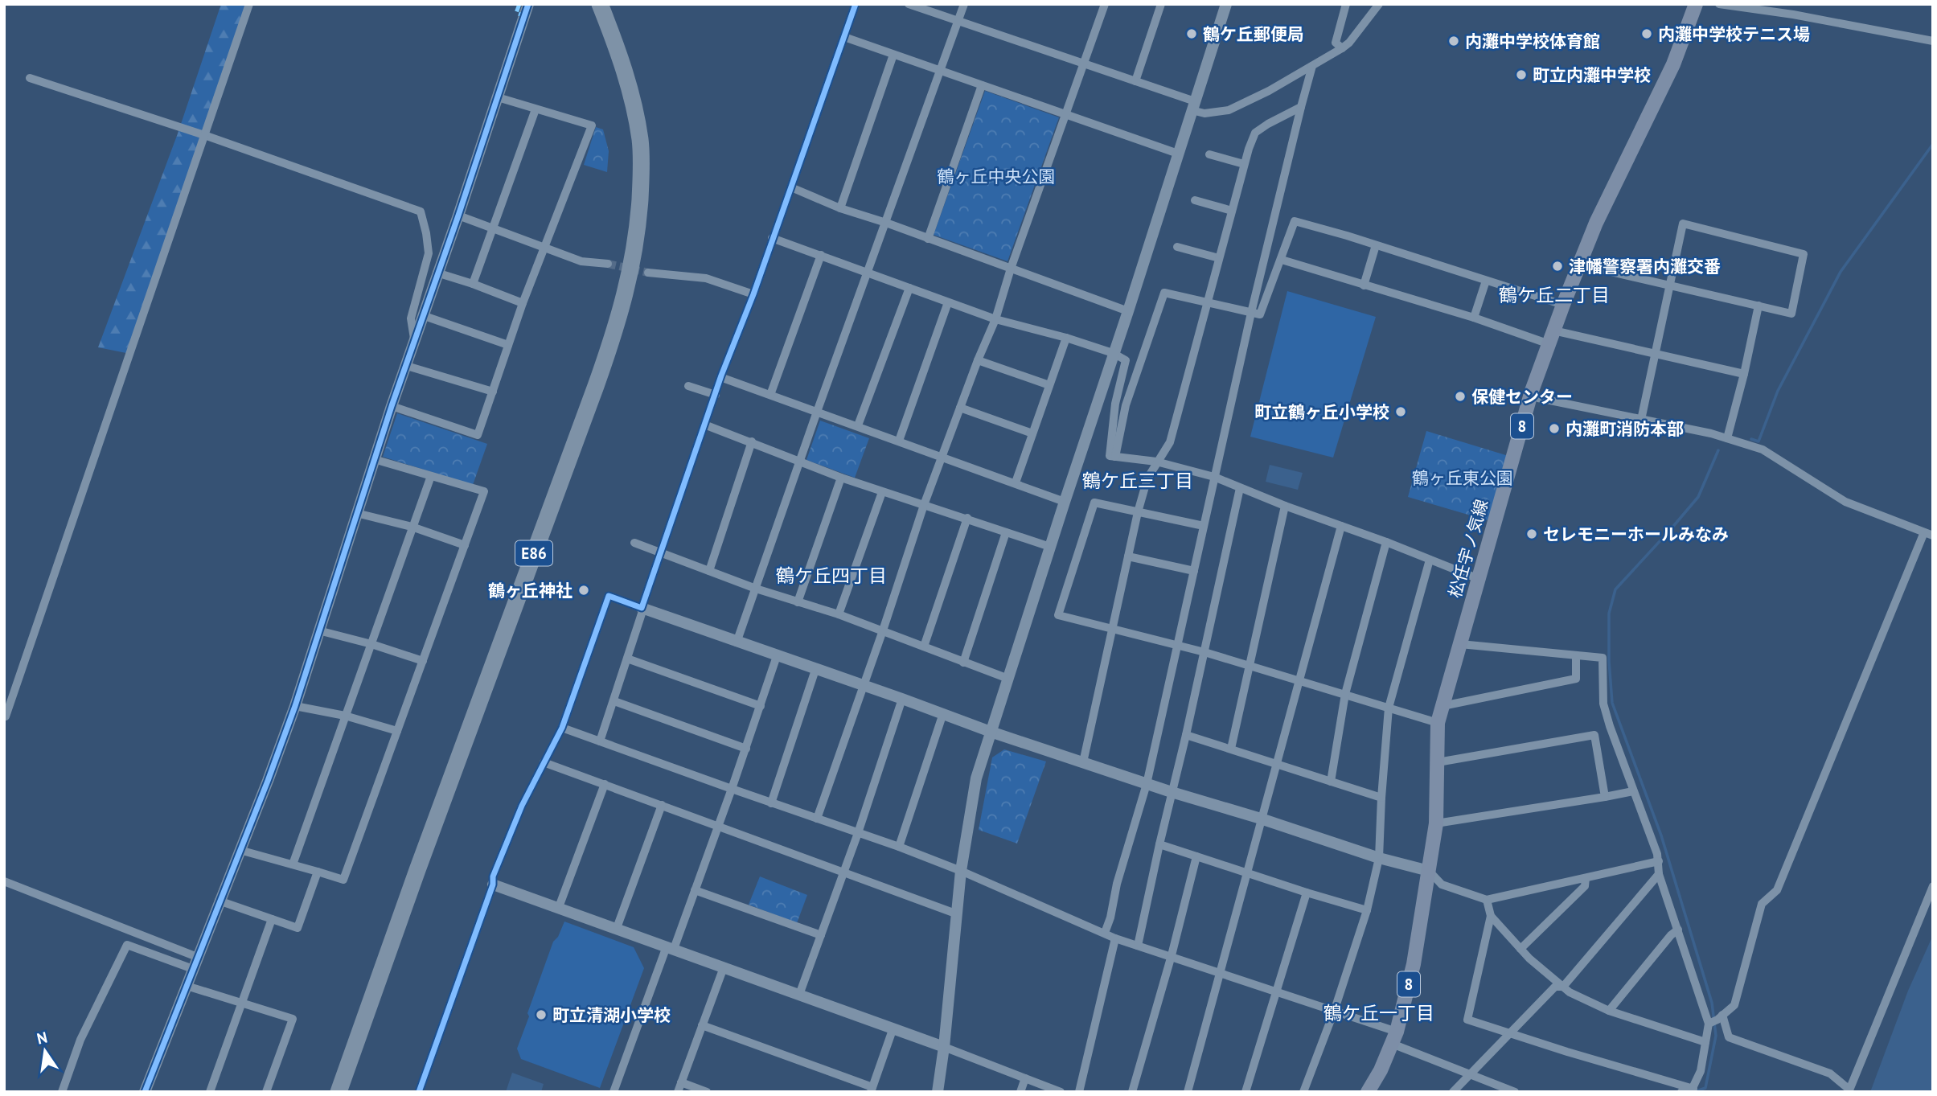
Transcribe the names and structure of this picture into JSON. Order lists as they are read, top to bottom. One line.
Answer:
{"streets":{"highway":["E86"],"main road":["8","松任宇ノ気線"]},"districts":["鶴ケ丘二丁目","鶴ケ丘三丁目","鶴ケ丘四丁目","鶴ケ丘一丁目"],"parks":["鶴ヶ丘中央公園","鶴ヶ丘東公園"],"places":["鶴ケ丘郵便局","内灘中学校テニス場","内灘中学校体育館","町立内灘中学校","津幡警察署内灘交番","保健センター","町立鶴ヶ丘小学校","内灘町消防本部","セレモニーホールみなみ","鶴ヶ丘神社","町立清湖小学校"],"north":"top"}
